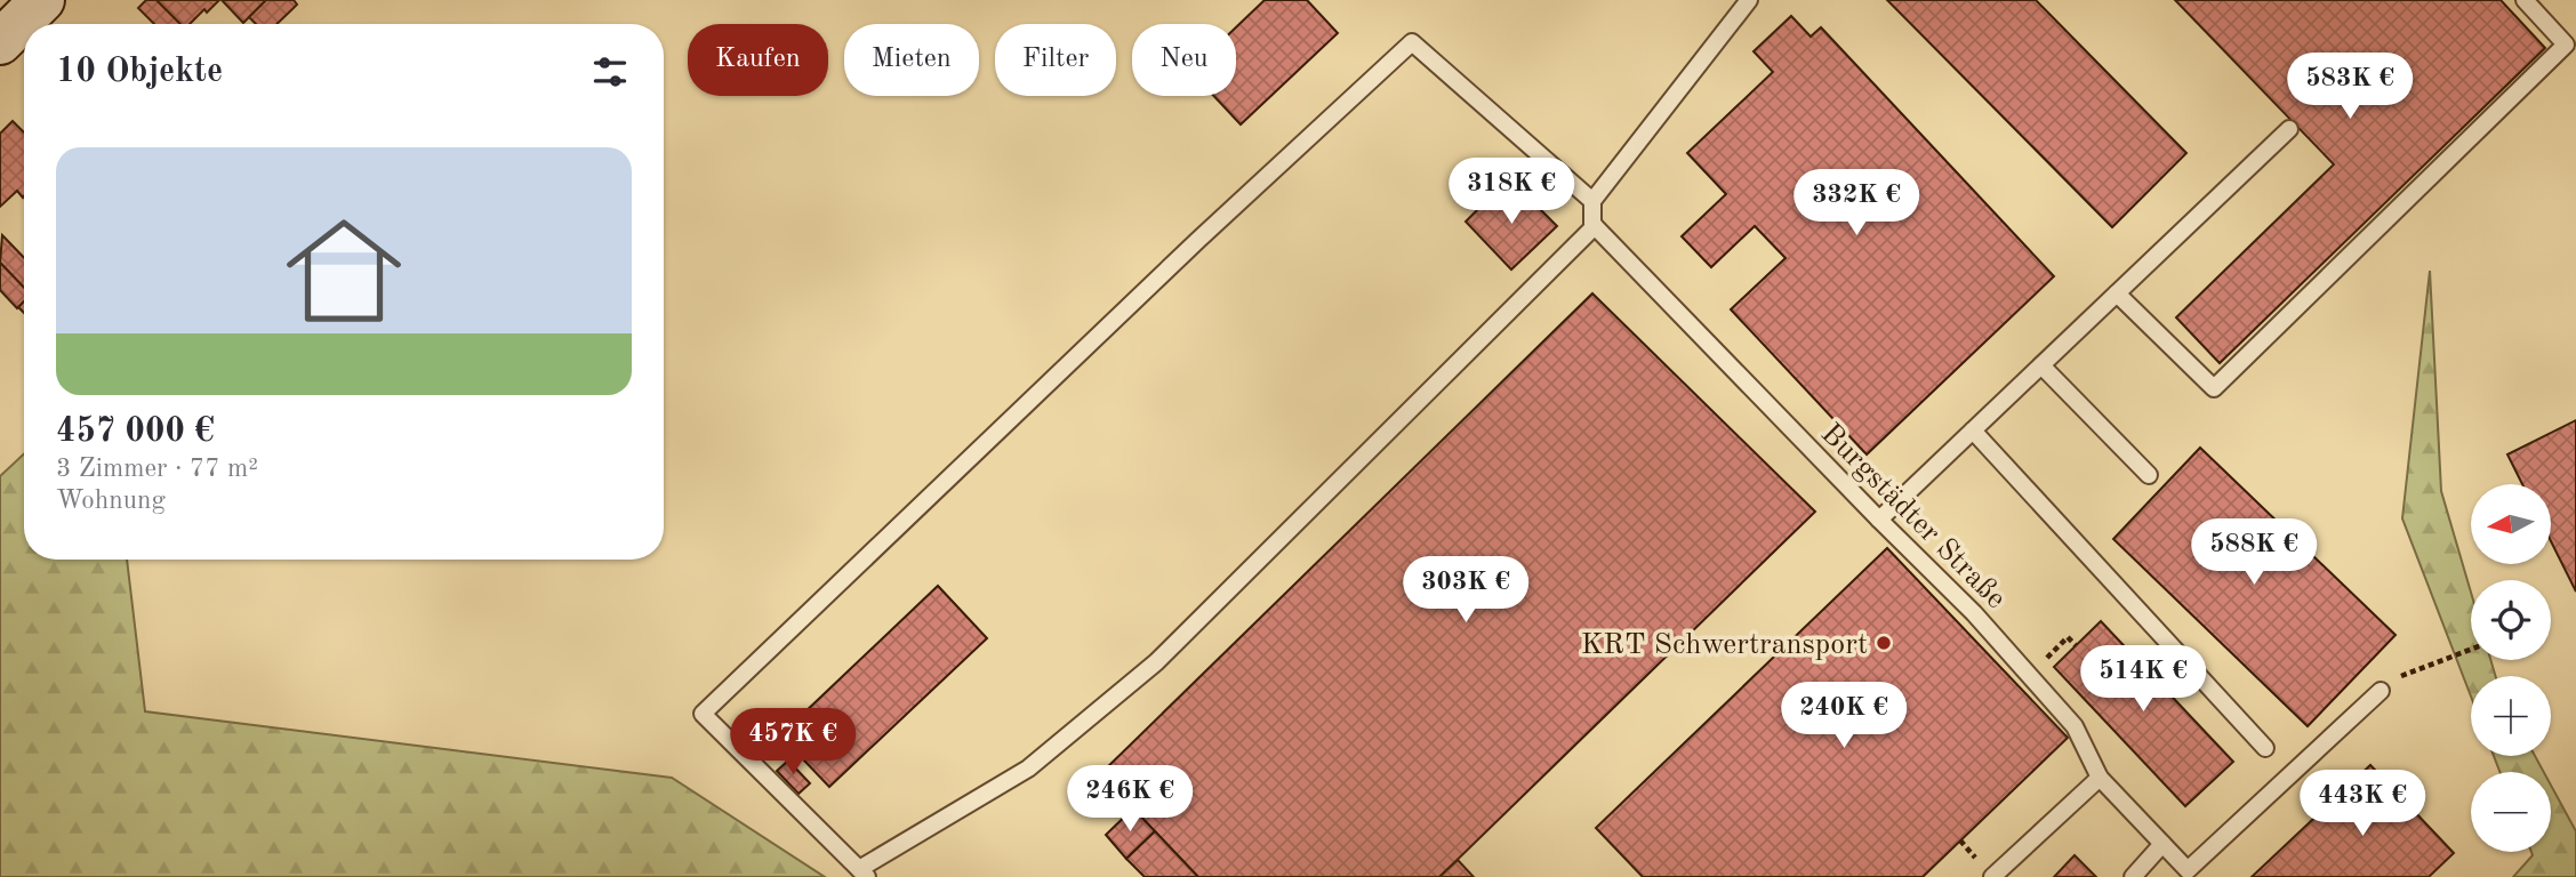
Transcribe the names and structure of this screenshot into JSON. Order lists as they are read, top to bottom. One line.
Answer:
{"streets":{"lane":["Burgstädter Straße"]},"places":["KRT Schwertransport"],"north":"left","page":{"chip":["Kaufen","Mieten","Filter","Neu"],"heading":"10 Objekte","price":["583K €","318K €","332K €","588K €","303K €","514K €","240K €","457K €","246K €","443K €"],"list":[{"name":"457 000 €","note":"3 Zimmer · 77 m² · Wohnung"}],"map_buttons":["+","−"]}}
